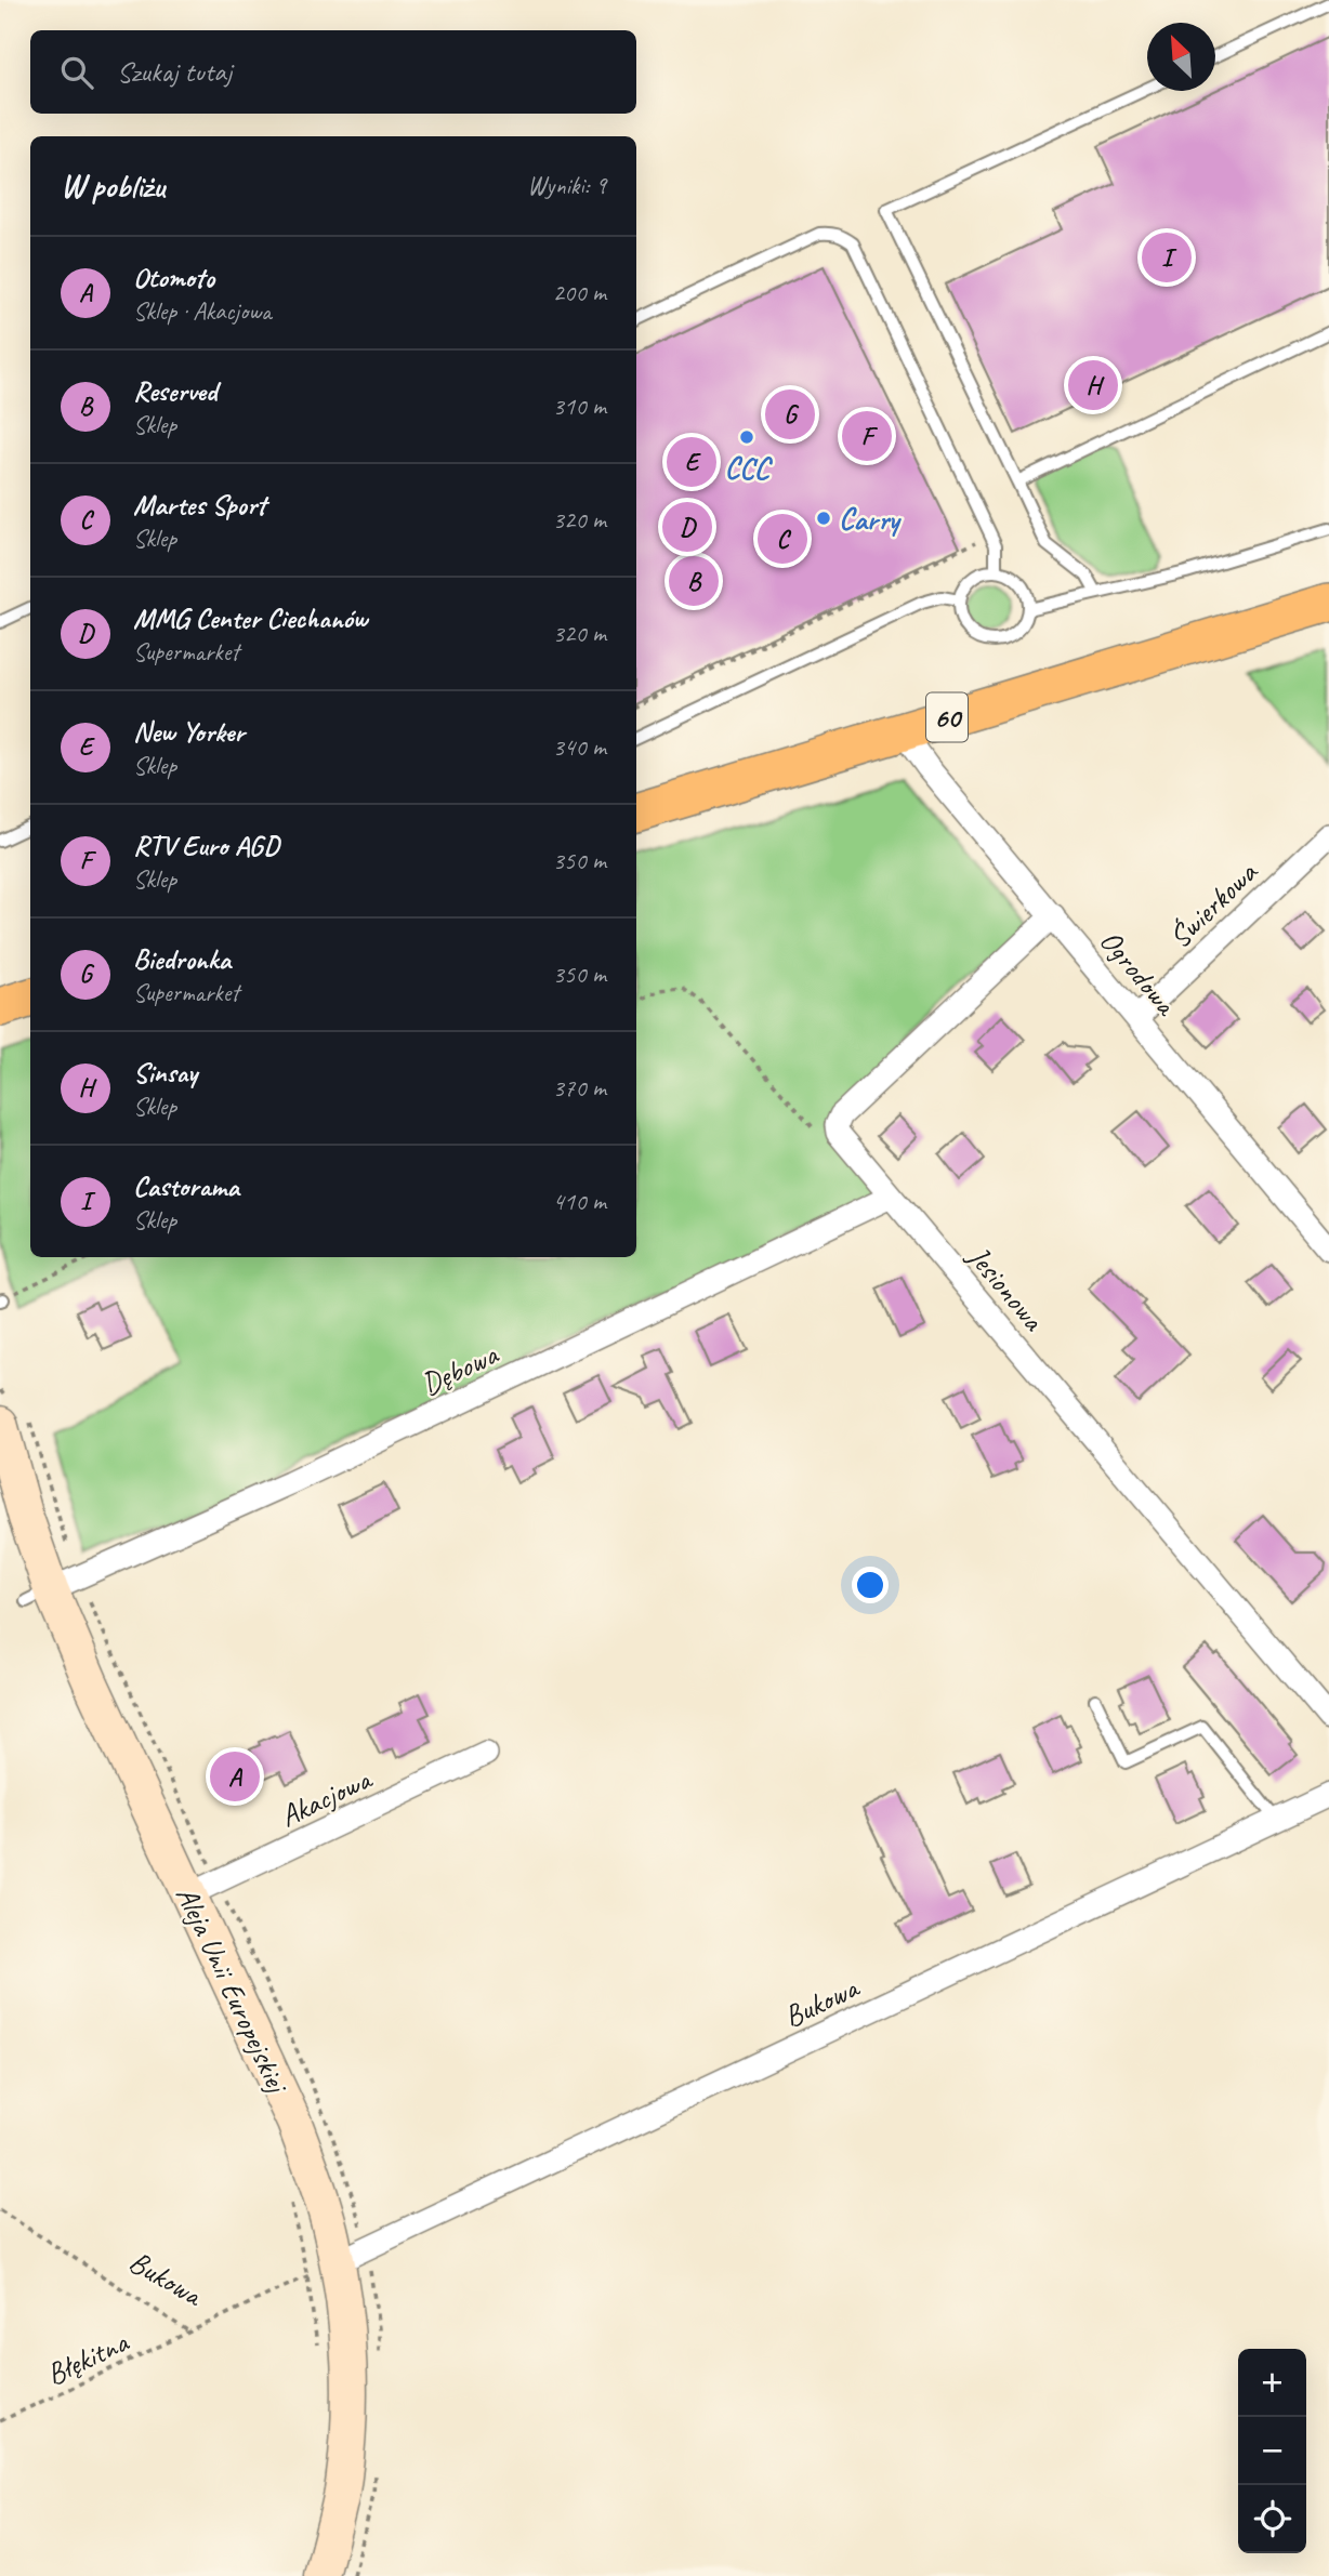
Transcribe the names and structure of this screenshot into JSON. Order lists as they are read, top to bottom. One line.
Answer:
{"streets":{"main road":["60","Aleja Unii Europejskiej"],"street":["Świerkowa","Ogrodowa","Jesionowa","Dębowa","Akacjowa","Bukowa"],"path":["Błękitna"]},"crossings":[["60","Ogrodowa"],["Świerkowa","Ogrodowa"],["Jesionowa","Dębowa"],["Dębowa","Aleja Unii Europejskiej"],["Akacjowa","Aleja Unii Europejskiej"],["Aleja Unii Europejskiej","Bukowa"],["Bukowa","Błękitna"]],"places":["CCC","Carry"],"north":"top left","page":{"search":"Szukaj tutaj","heading":["W pobliżu","Wyniki: 9"],"pins":["I","H","G","F","E","D","C","B","A"],"list":[{"mark":"A","name":"Otomoto","note":"Sklep · Akacjowa","value":"200 m"},{"mark":"B","name":"Reserved","note":"Sklep","value":"310 m"},{"mark":"C","name":"Martes Sport","note":"Sklep","value":"320 m"},{"mark":"D","name":"MMG Center Ciechanów","note":"Supermarket","value":"320 m"},{"mark":"E","name":"New Yorker","note":"Sklep","value":"340 m"},{"mark":"F","name":"RTV Euro AGD","note":"Sklep","value":"350 m"},{"mark":"G","name":"Biedronka","note":"Supermarket","value":"350 m"},{"mark":"H","name":"Sinsay","note":"Sklep","value":"370 m"},{"mark":"I","name":"Castorama","note":"Sklep","value":"410 m"}],"map_buttons":["+","−"]}}
